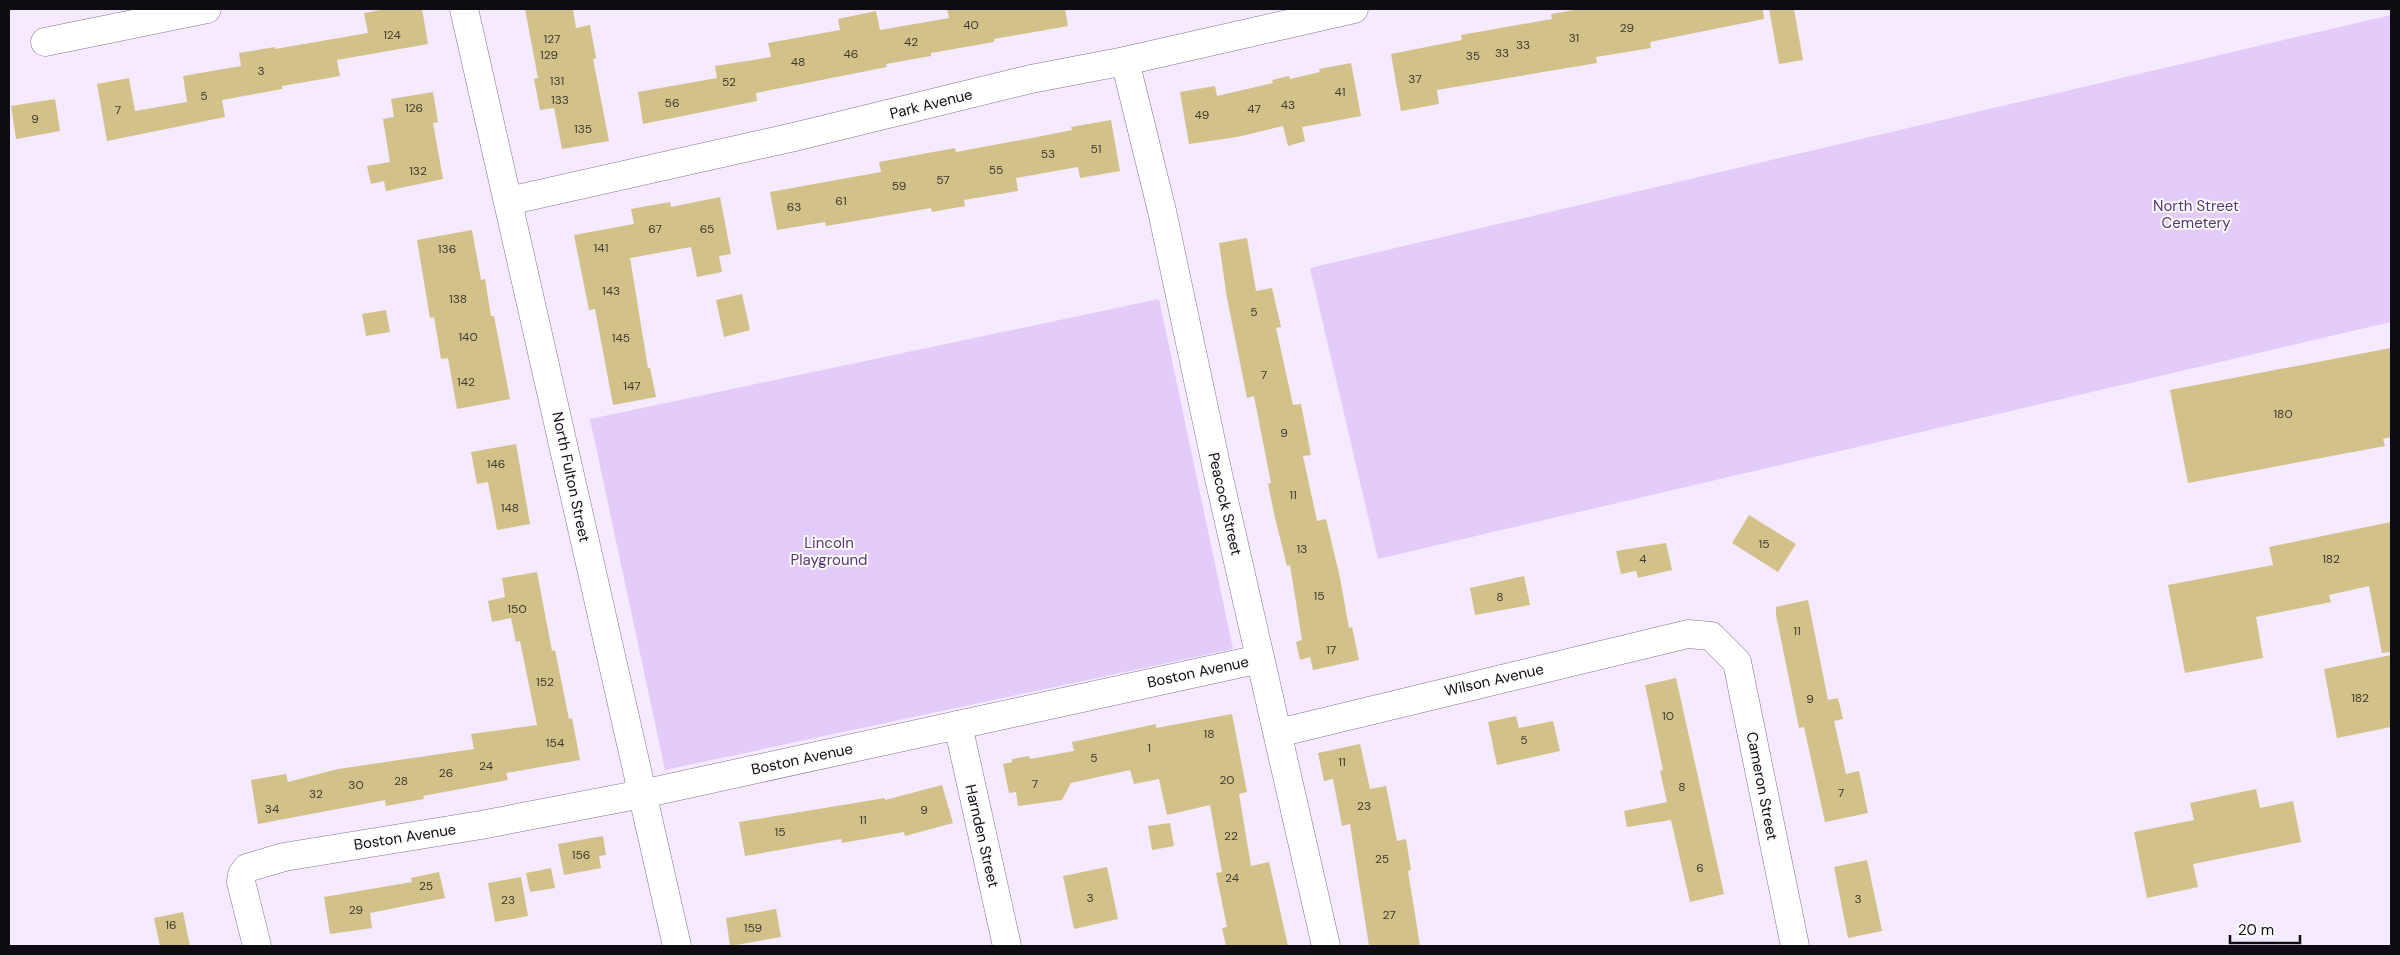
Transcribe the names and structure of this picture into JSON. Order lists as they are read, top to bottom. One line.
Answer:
{"streets":{"street":["Park Avenue","North Fulton Street","Peacock Street","Boston Avenue","Wilson Avenue","Cameron Street","Harnden Street"]},"crossings":[["Park Avenue","North Fulton Street"],["Park Avenue","Peacock Street"],["North Fulton Street","Boston Avenue"],["Peacock Street","Boston Avenue"],["Peacock Street","Wilson Avenue"],["Boston Avenue","Harnden Street"],["Wilson Avenue","Cameron Street"]],"parks":["North Street Cemetery","Lincoln Playground"],"house_numbers":["40","29","124","31","127","42","33","33","46","129","35","48","3","37","131","52","41","5","133","56","43","126","47","7","49","9","135","51","53","55","132","57","59","61","63","67","65","141","136","143","138","5","140","145","7","142","147","180","9","146","11","148","15","13","4","182","15","8","150","11","17","152","182","9","10","18","5","154","1","5","11","24","26","20","28","7","30","8","7","32","23","34","9","11","15","22","156","25","6","24","25","3","3","23","29","27","16","159"],"scale_bar":"20 m"}
